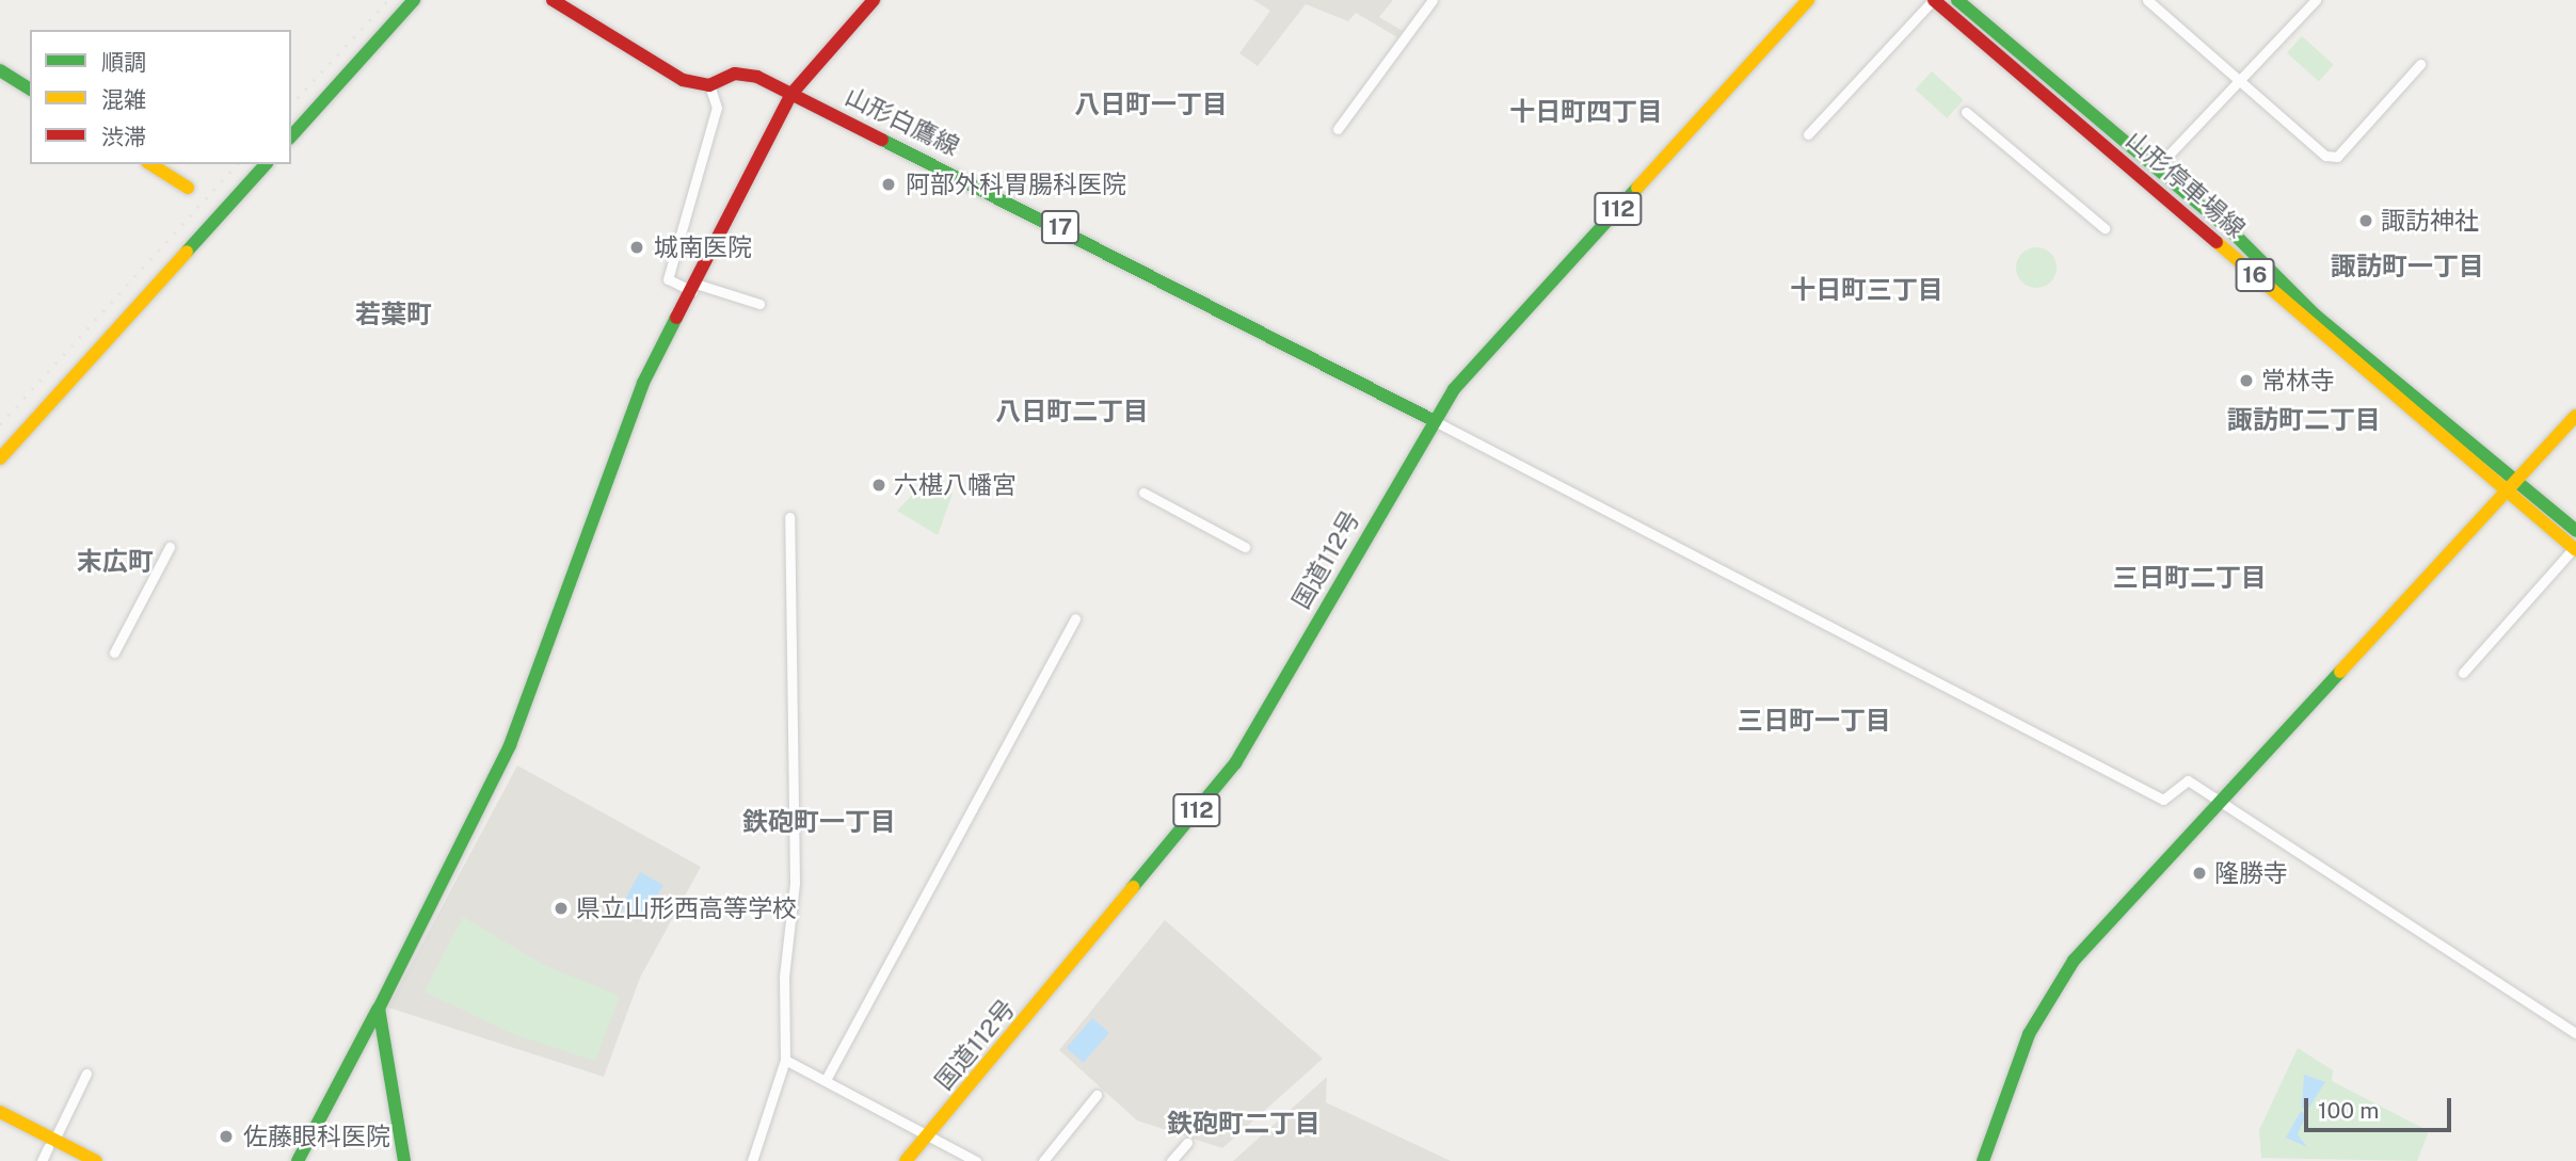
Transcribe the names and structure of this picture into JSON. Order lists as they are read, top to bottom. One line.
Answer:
{"streets":{"main road":["山形白鷹線","山形停車場線","112","17","16","国道112号"]},"crossings":[["山形白鷹線","国道112号"]],"districts":["八日町一丁目","十日町四丁目","諏訪町一丁目","十日町三丁目","若葉町","八日町二丁目","諏訪町二丁目","末広町","三日町二丁目","三日町一丁目","鉄砲町一丁目","鉄砲町二丁目"],"places":["阿部外科胃腸科医院","諏訪神社","城南医院","常林寺","六椹八幡宮","隆勝寺","県立山形西高等学校","佐藤眼科医院"],"legend":["順調","混雑","渋滞"],"scale_bar":"100 m"}
